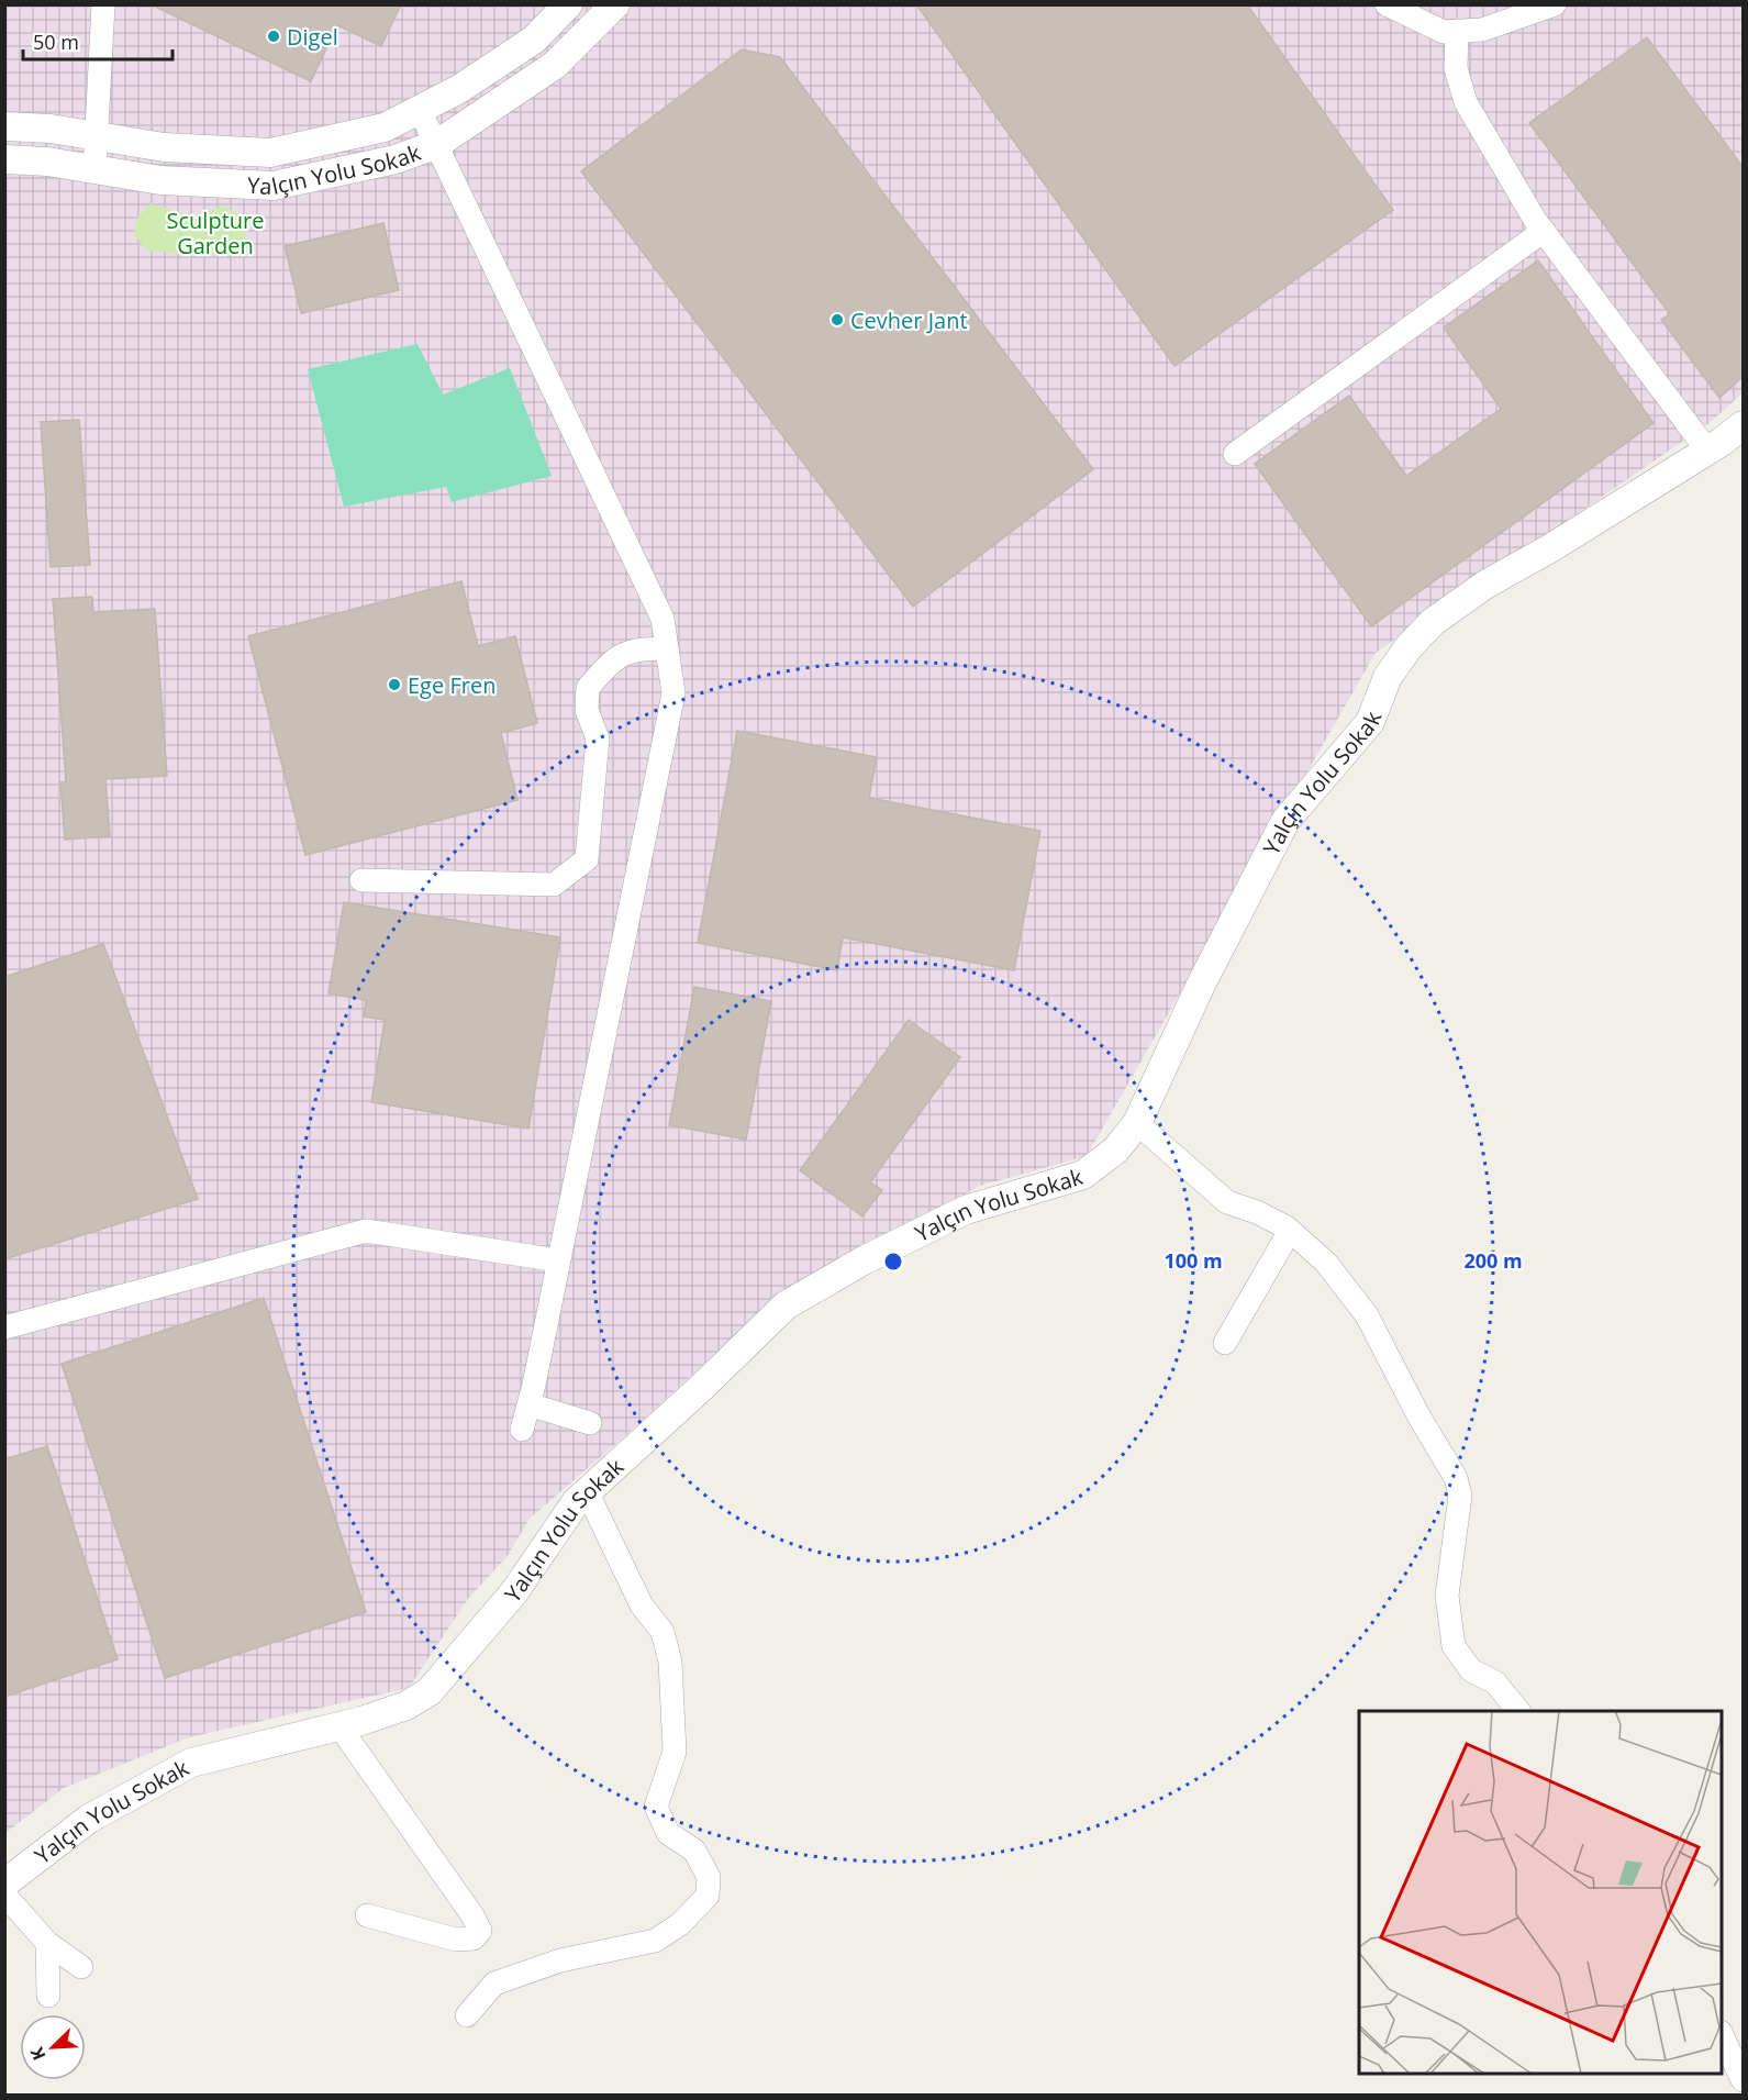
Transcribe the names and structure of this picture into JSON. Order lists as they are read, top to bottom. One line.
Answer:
{"streets":{"street":["Yalçın Yolu Sokak"]},"parks":["Sculpture Garden"],"places":["Digel","Cevher Jant","Ege Fren"],"scale_bar":"50 m","north":"bottom left","rings":["100 m","200 m"]}
